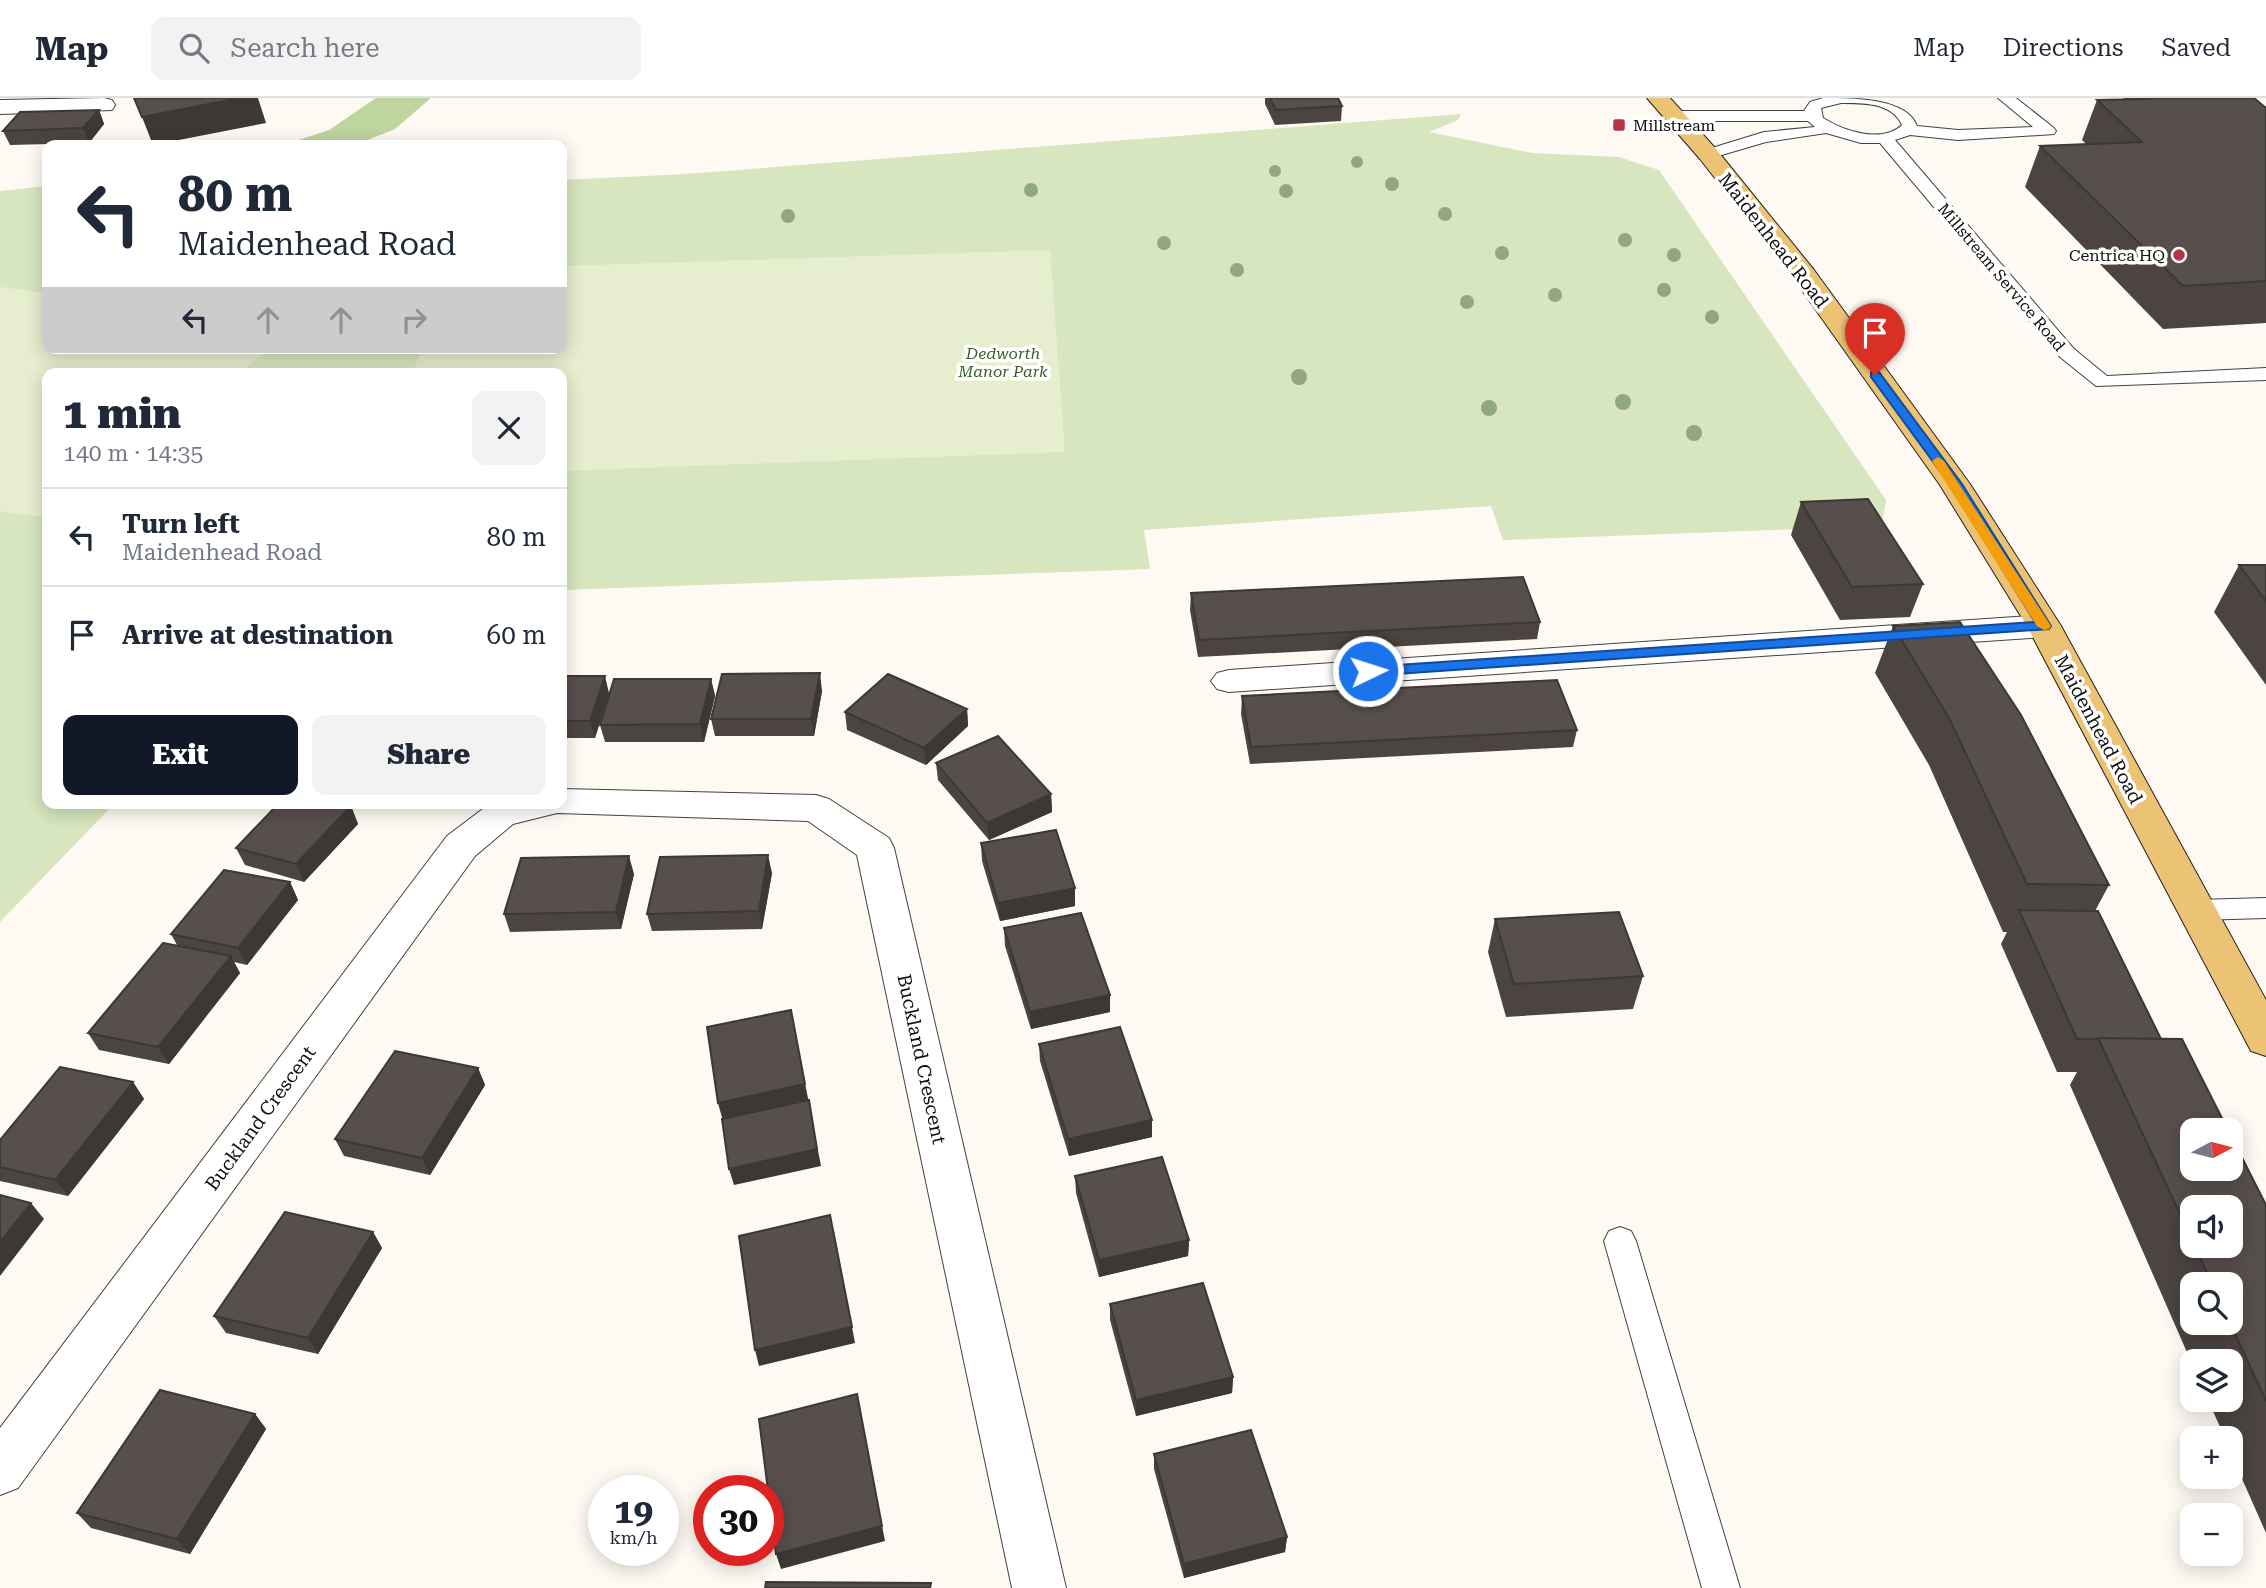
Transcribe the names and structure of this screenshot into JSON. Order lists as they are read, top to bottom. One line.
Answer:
{"streets":{"main road":["Maidenhead Road"],"street":["Buckland Crescent"],"lane":["Millstream Service Road"]},"parks":["Dedworth Manor Park"],"places":{"transit":["Millstream"],"other":["Centrica HQ"]},"north":"right","page":{"header":"Map","search":"Search here","nav":["Map","Directions","Saved"],"turn":["80 m","Maidenhead Road"],"heading":["1 min","140 m · 14:35"],"list":[{"name":"Turn left","note":"Maidenhead Road","value":"80 m"},{"name":"Arrive at destination","value":"60 m"}],"buttons":["Exit","Share"],"map_buttons":["+","−"],"speed":"19 km/h","limit":"30"}}
